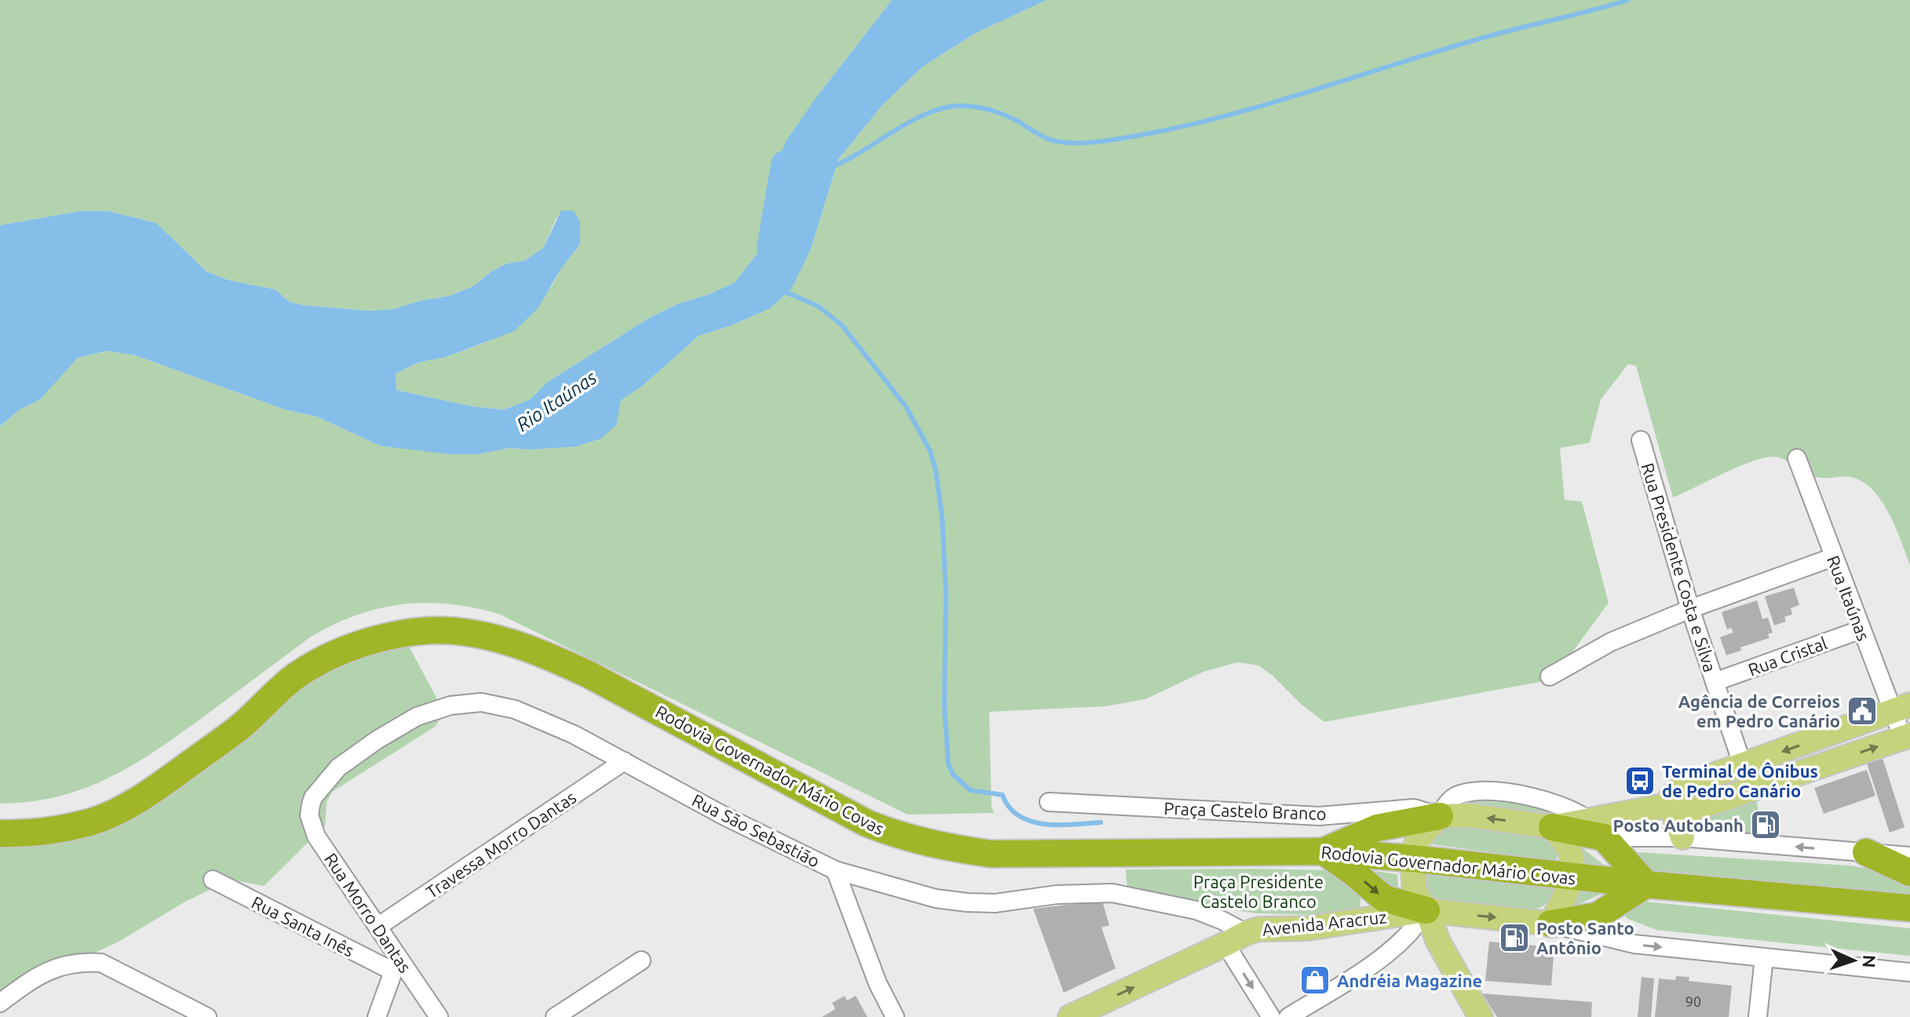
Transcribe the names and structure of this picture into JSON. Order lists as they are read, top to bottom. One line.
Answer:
{"streets":{"highway":["Rodovia Governador Mário Covas"],"main road":["Praça Castelo Branco","Avenida Aracruz"],"street":["Rua Presidente Costa e Silva","Rua Itaúnas","Rua Cristal","Rua São Sebastião","Travessa Morro Dantas","Rua Morro Dantas","Rua Santa Inês"]},"crossings":[["Rua Presidente Costa e Silva","Rua Cristal"],["Rua Itaúnas","Rua Cristal"],["Rua São Sebastião","Travessa Morro Dantas"],["Rua São Sebastião","Rua Morro Dantas"],["Rua São Sebastião","Avenida Aracruz"],["Travessa Morro Dantas","Rua Morro Dantas"],["Rua Morro Dantas","Rua Santa Inês"]],"one_way":["Avenida Aracruz"],"water":["Rio Itaúnas"],"parks":["Praça Presidente Castelo Branco"],"places":{"public building":["Agência de Correios em Pedro Canário"],"bus stop":["Terminal de Ônibus de Pedro Canário"],"fuel station":["Posto Autobanh","Posto Santo Antônio"],"shop":["Andréia Magazine"]},"house_numbers":["90"],"north":"right"}
